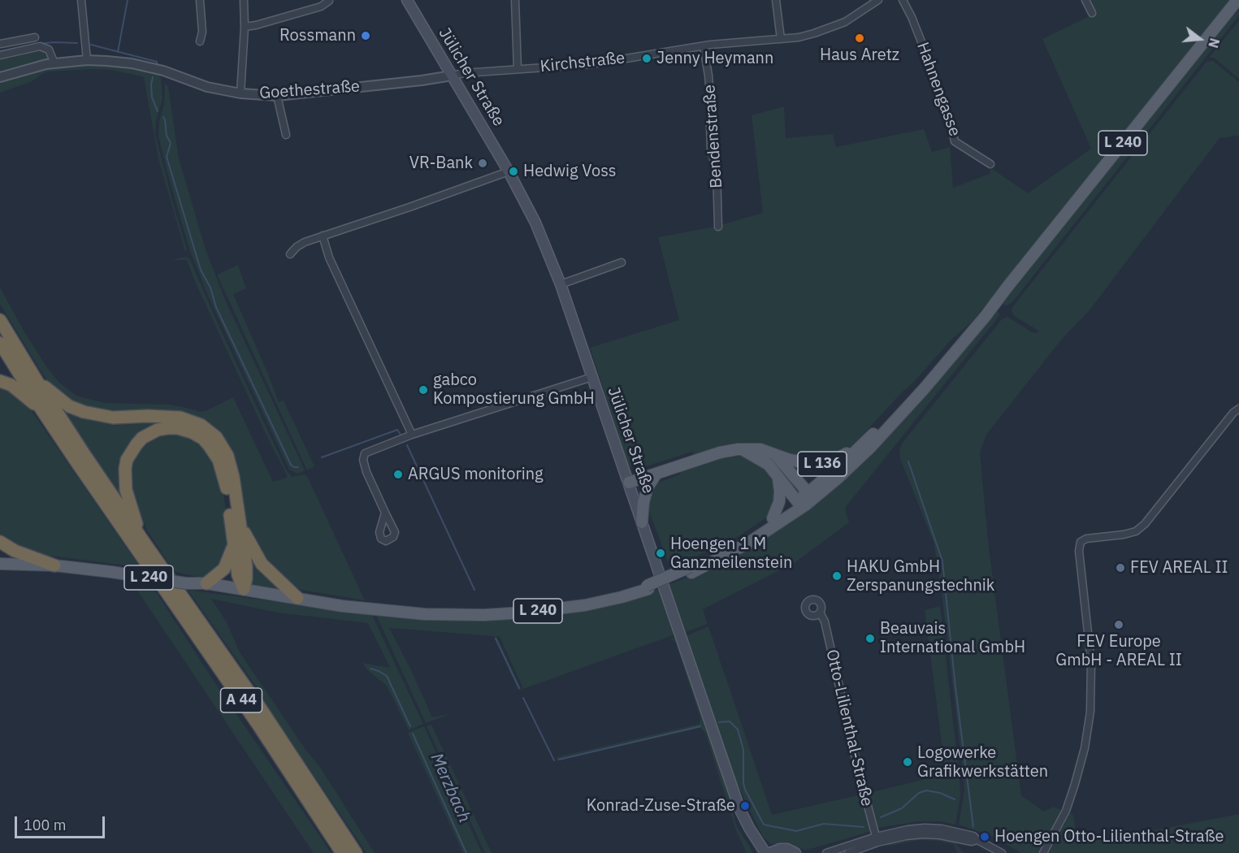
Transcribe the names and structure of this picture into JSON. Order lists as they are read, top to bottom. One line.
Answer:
{"streets":{"highway":["A 44"],"main road":["Jülicher Straße","L 240","L 136"],"street":["Kirchstraße","Hahnengasse","Goethestraße","Bendenstraße","Otto-Lilienthal-Straße"]},"crossings":[["Kirchstraße","Jülicher Straße"],["Kirchstraße","Goethestraße"],["Kirchstraße","Bendenstraße"],["Jülicher Straße","Goethestraße"],["Jülicher Straße","L 136"],["L 240","L 136"]],"water":["Merzbach"],"places":["Rossmann","Haus Aretz","Jenny Heymann","VR-Bank","Hedwig Voss","gabco Kompostierung GmbH","ARGUS monitoring","Hoengen 1 M Ganzmeilenstein","FEV AREAL II","HAKU GmbH Zerspanungstechnik","FEV Europe GmbH - AREAL II","Beauvais International GmbH","Logowerke Grafikwerkstätten","Konrad-Zuse-Straße","Hoengen Otto-Lilienthal-Straße"],"scale_bar":"100 m","north":"right"}
